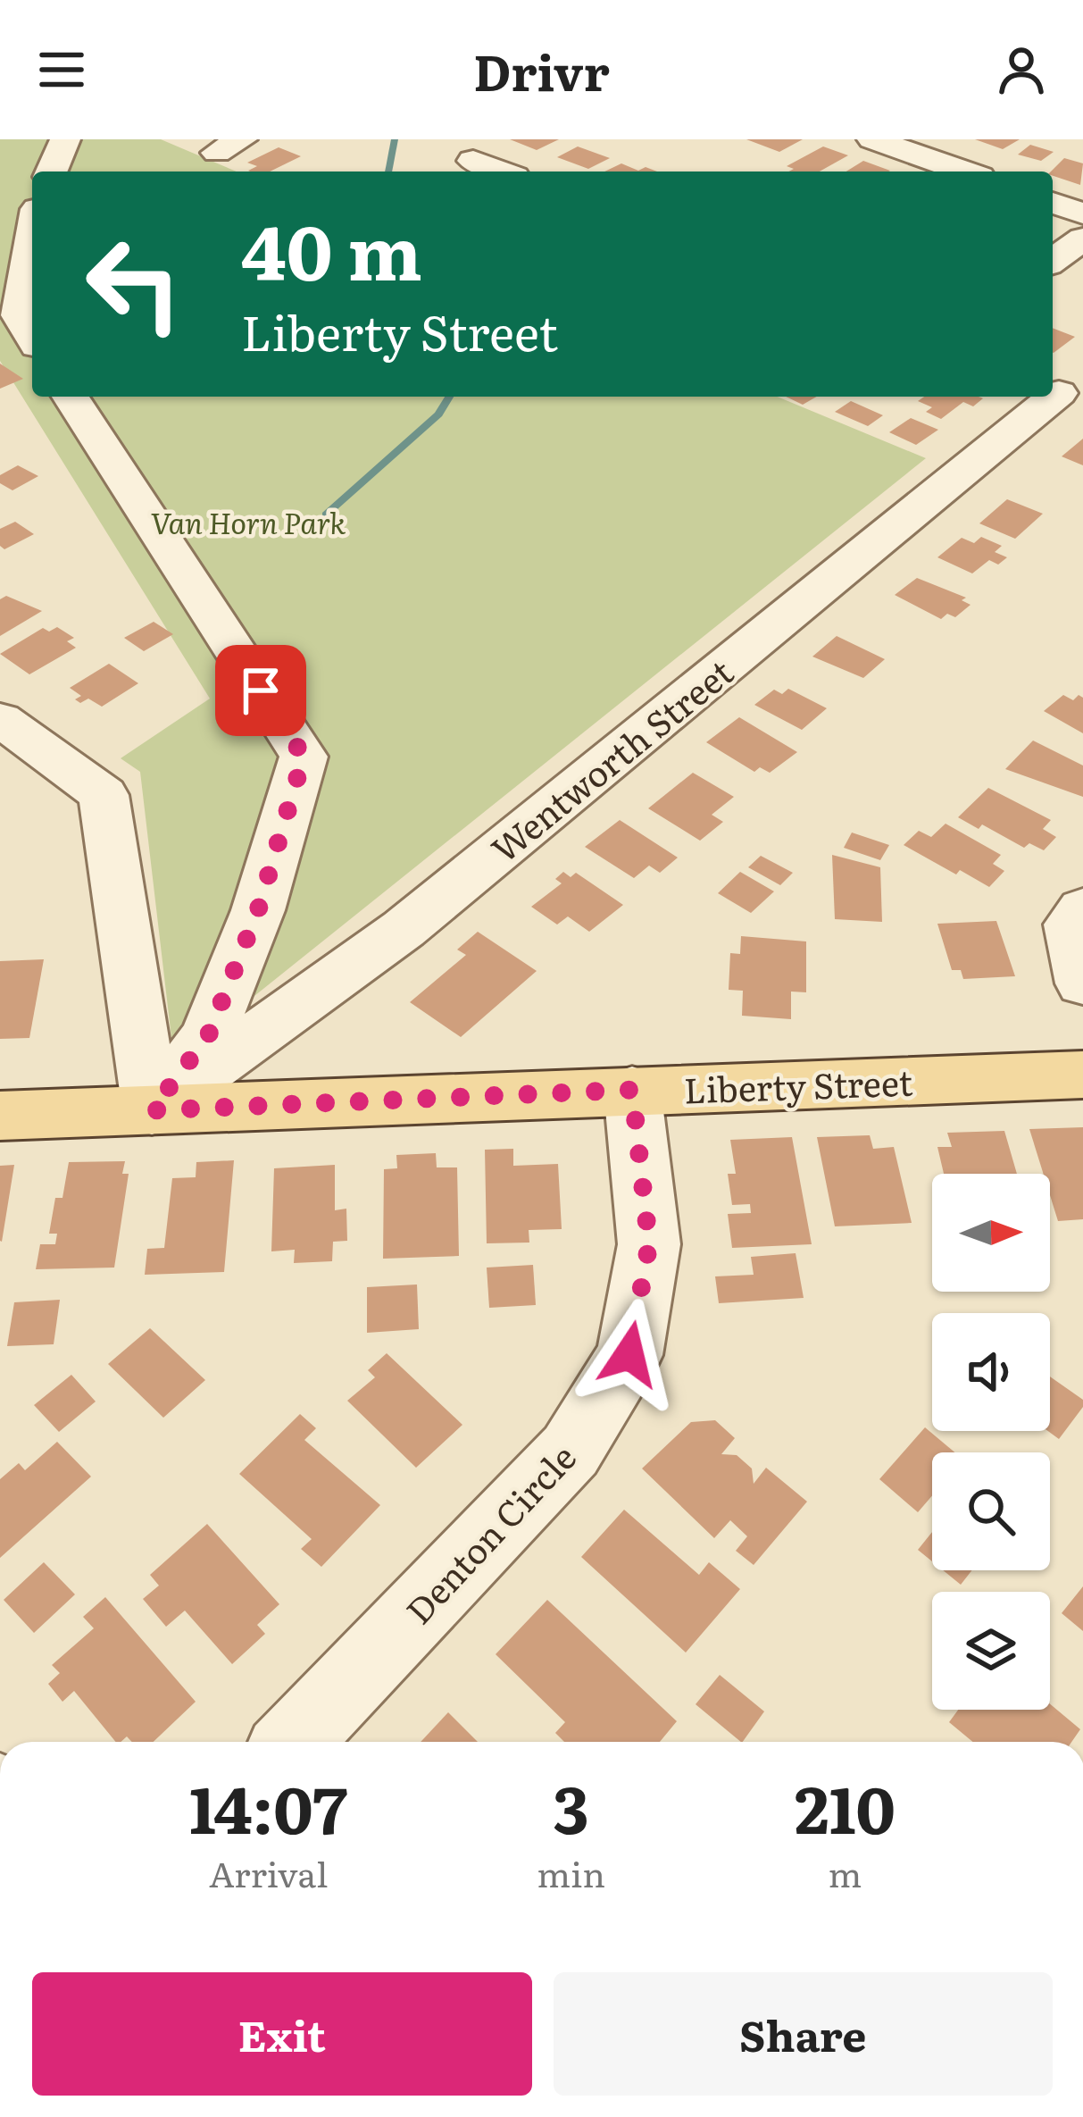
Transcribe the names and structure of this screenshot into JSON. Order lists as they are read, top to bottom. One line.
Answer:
{"streets":{"main road":["Liberty Street"],"street":["Wentworth Street","Denton Circle"]},"crossings":[["Wentworth Street","Liberty Street"],["Liberty Street","Denton Circle"]],"parks":["Van Horn Park"],"north":"right","page":{"header":"Drivr","turn":["40 m","Liberty Street"],"eta":["14:07","Arrival","3","min","210","m"],"buttons":["Exit","Share"]}}
